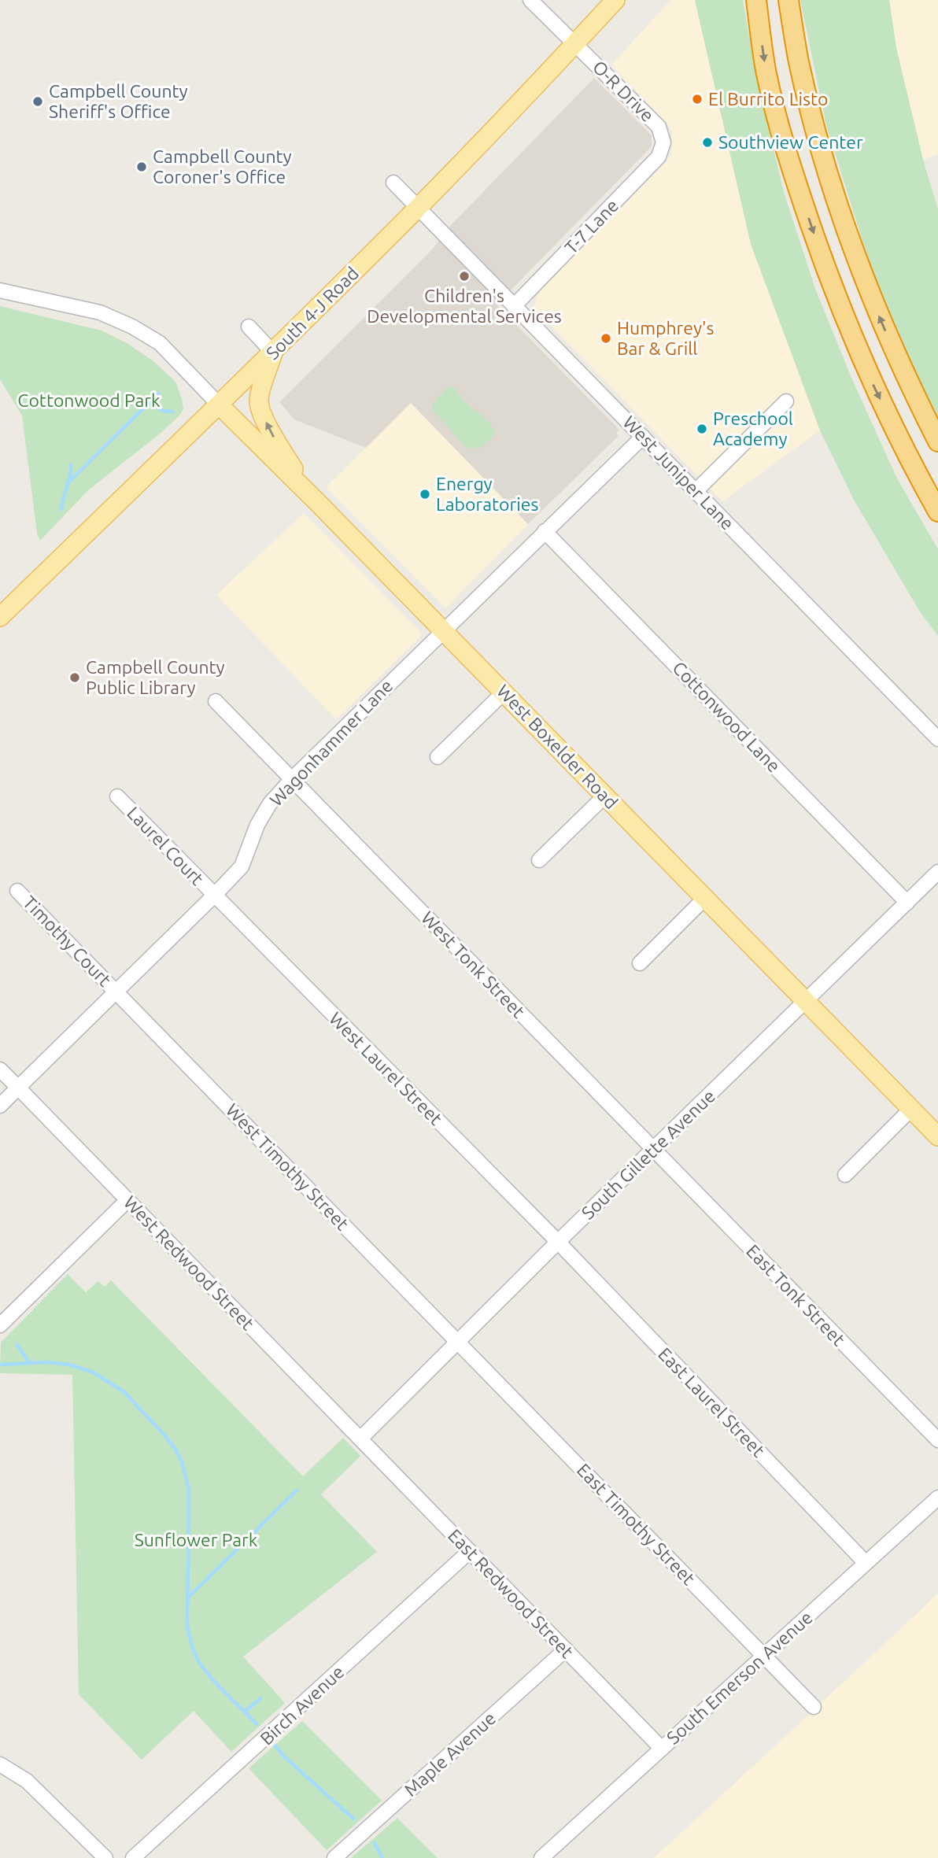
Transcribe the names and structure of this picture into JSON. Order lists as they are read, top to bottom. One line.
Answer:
{"streets":{"main road":["South 4-J Road","West Boxelder Road"],"street":["O-R Drive","T-7 Lane","West Juniper Lane","Cottonwood Lane","Wagonhammer Lane","Laurel Court","Timothy Court","West Tonk Street","West Laurel Street","South Gillette Avenue","West Timothy Street","West Redwood Street","East Tonk Street","East Laurel Street","East Timothy Street","East Redwood Street","South Emerson Avenue","Birch Avenue","Maple Avenue"]},"crossings":[["O-R Drive","T-7 Lane"],["O-R Drive","South 4-J Road"],["T-7 Lane","West Juniper Lane"],["South 4-J Road","West Juniper Lane"],["West Juniper Lane","Wagonhammer Lane"],["Cottonwood Lane","Wagonhammer Lane"],["Cottonwood Lane","South Gillette Avenue"],["Wagonhammer Lane","West Boxelder Road"],["Wagonhammer Lane","Laurel Court"],["Wagonhammer Lane","Timothy Court"],["Wagonhammer Lane","West Tonk Street"],["Wagonhammer Lane","West Laurel Street"],["Wagonhammer Lane","West Timothy Street"],["Wagonhammer Lane","West Redwood Street"],["West Boxelder Road","South Gillette Avenue"],["Laurel Court","West Laurel Street"],["Timothy Court","West Timothy Street"],["West Tonk Street","South Gillette Avenue"],["West Tonk Street","East Tonk Street"],["West Laurel Street","South Gillette Avenue"],["West Laurel Street","East Laurel Street"],["South Gillette Avenue","West Timothy Street"],["South Gillette Avenue","West Redwood Street"],["South Gillette Avenue","East Tonk Street"],["South Gillette Avenue","East Laurel Street"],["South Gillette Avenue","East Timothy Street"],["South Gillette Avenue","East Redwood Street"],["West Timothy Street","East Timothy Street"],["West Redwood Street","East Redwood Street"],["East Laurel Street","South Emerson Avenue"],["East Timothy Street","South Emerson Avenue"],["East Redwood Street","South Emerson Avenue"],["East Redwood Street","Birch Avenue"],["East Redwood Street","Maple Avenue"]],"parks":["Cottonwood Park","Sunflower Park"],"places":["El Burrito Listo","Campbell County Sheriff's Office","Southview Center","Campbell County Coroner's Office","Children's Developmental Services","Humphrey's Bar & Grill","Preschool Academy","Energy Laboratories","Campbell County Public Library"]}
